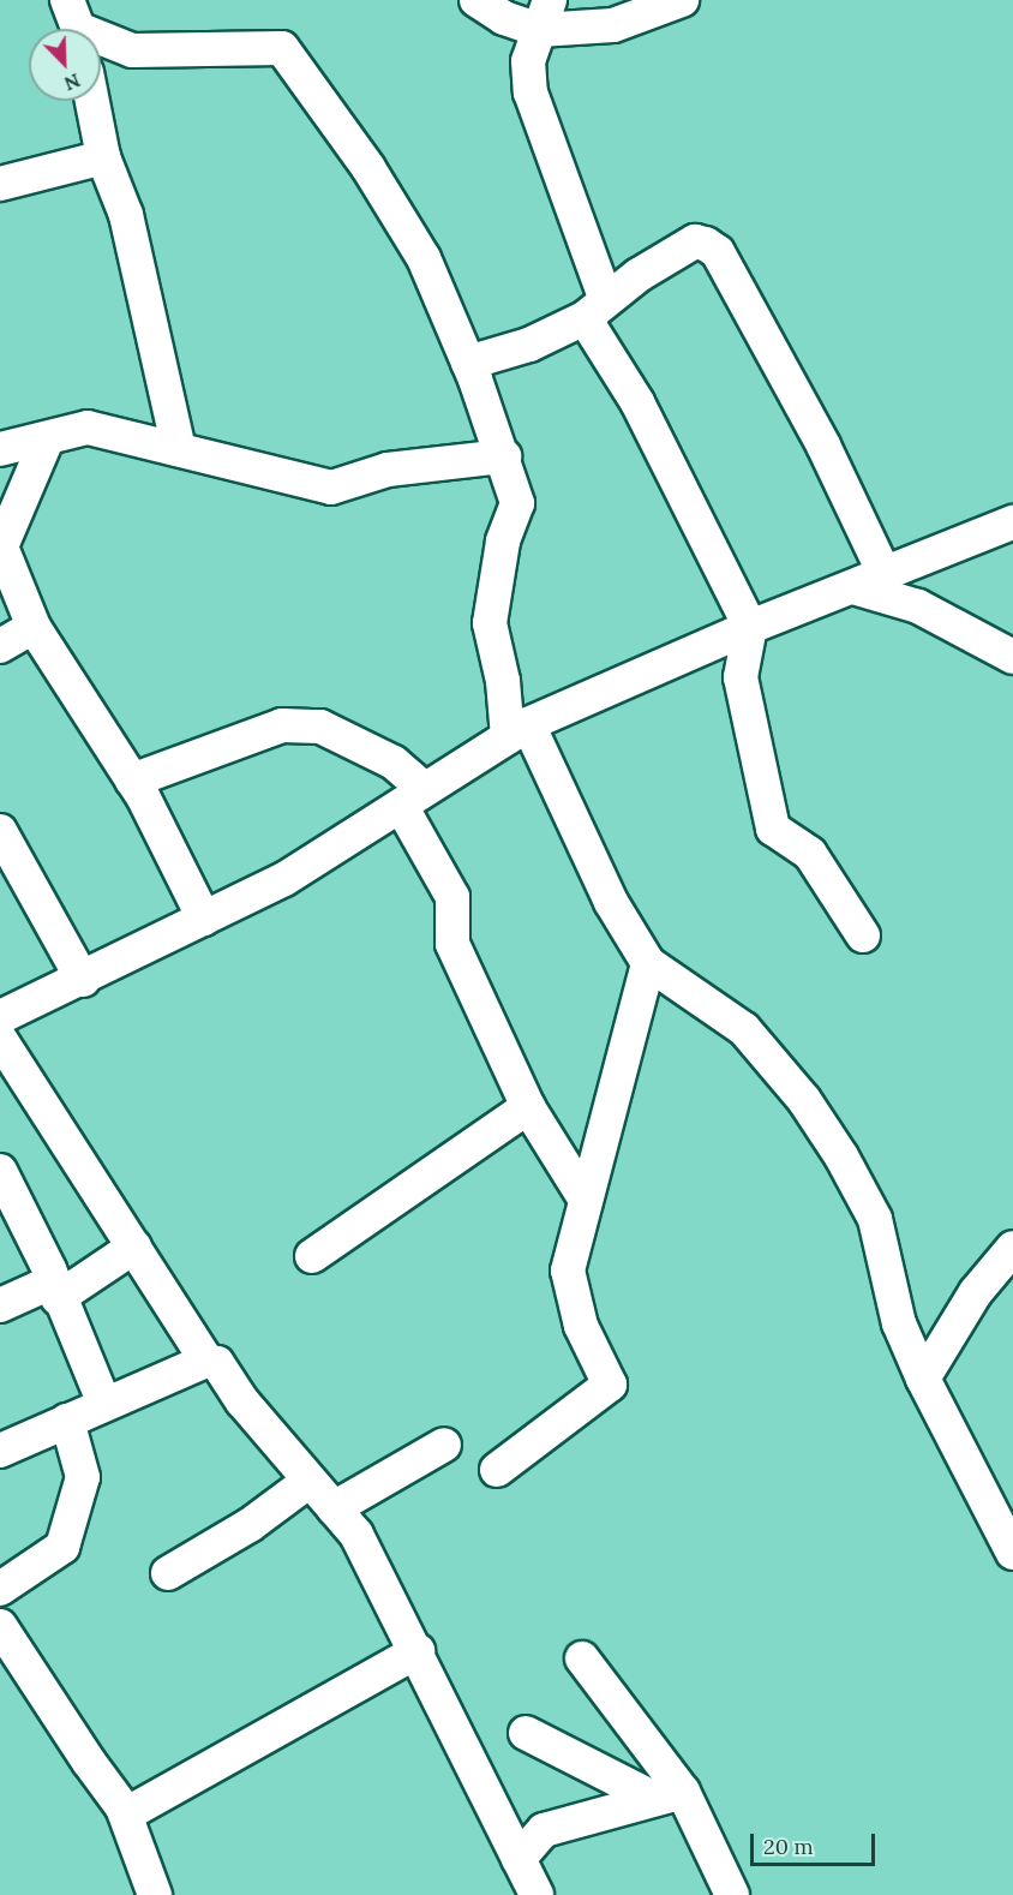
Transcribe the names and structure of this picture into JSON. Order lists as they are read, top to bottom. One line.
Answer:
{"scale_bar":"20 m","north":"bottom right"}
